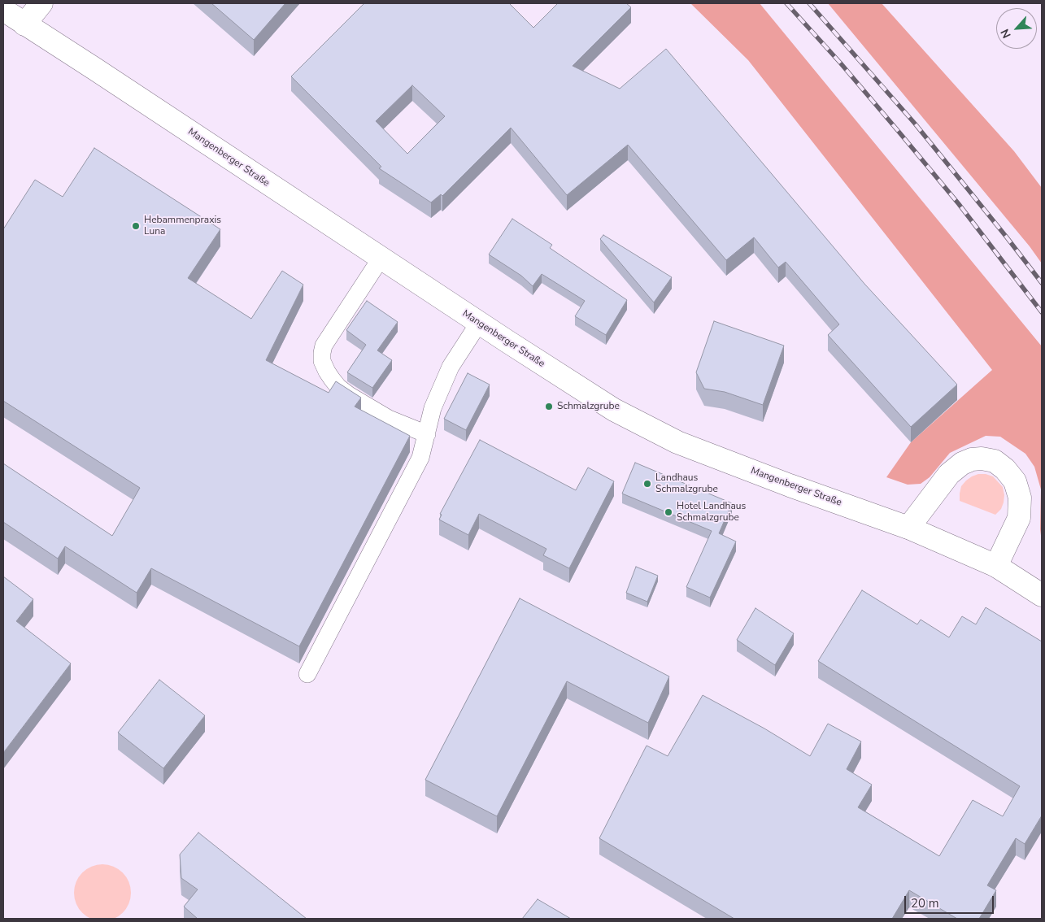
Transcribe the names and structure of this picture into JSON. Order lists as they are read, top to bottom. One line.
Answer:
{"streets":{"main road":["Mangenberger Straße"]},"places":["Hebammenpraxis Luna","Schmalzgrube","Landhaus Schmalzgrube","Hotel Landhaus Schmalzgrube"],"scale_bar":"20 m","north":"bottom left"}
